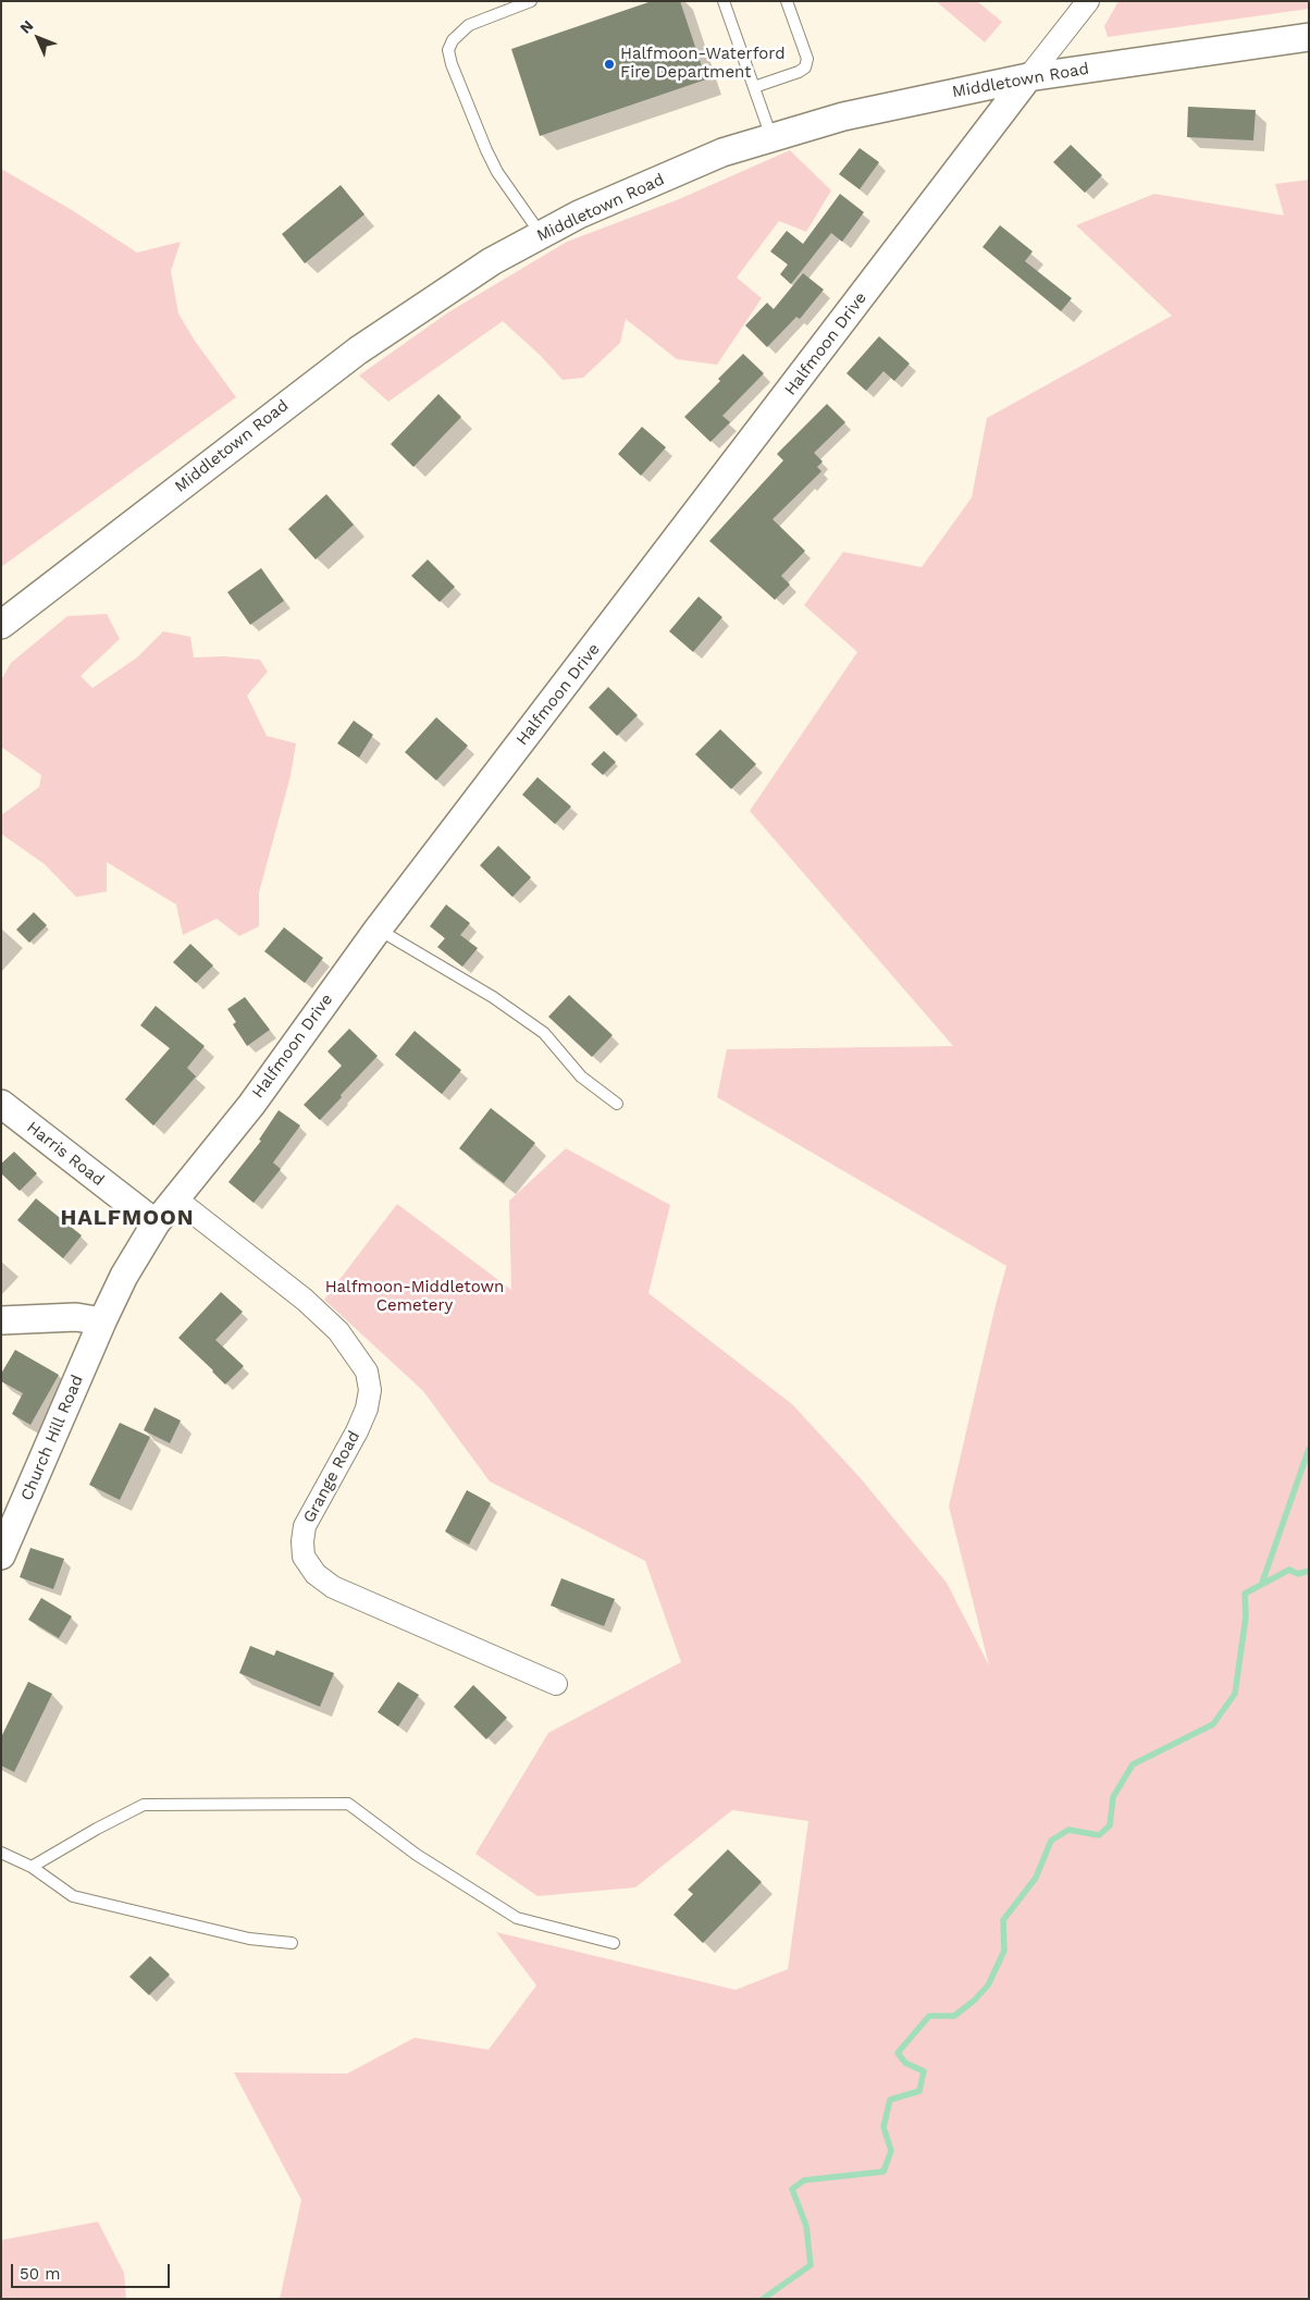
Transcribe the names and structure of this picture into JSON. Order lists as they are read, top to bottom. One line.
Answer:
{"streets":{"street":["Middletown Road","Halfmoon Drive","Harris Road","Church Hill Road","Grange Road"]},"crossings":[["Middletown Road","Halfmoon Drive"],["Halfmoon Drive","Harris Road"],["Halfmoon Drive","Church Hill Road"],["Halfmoon Drive","Grange Road"]],"districts":["HALFMOON"],"parks":["Halfmoon-Middletown Cemetery"],"places":["Halfmoon-Waterford Fire Department"],"scale_bar":"50 m","north":"top left"}
